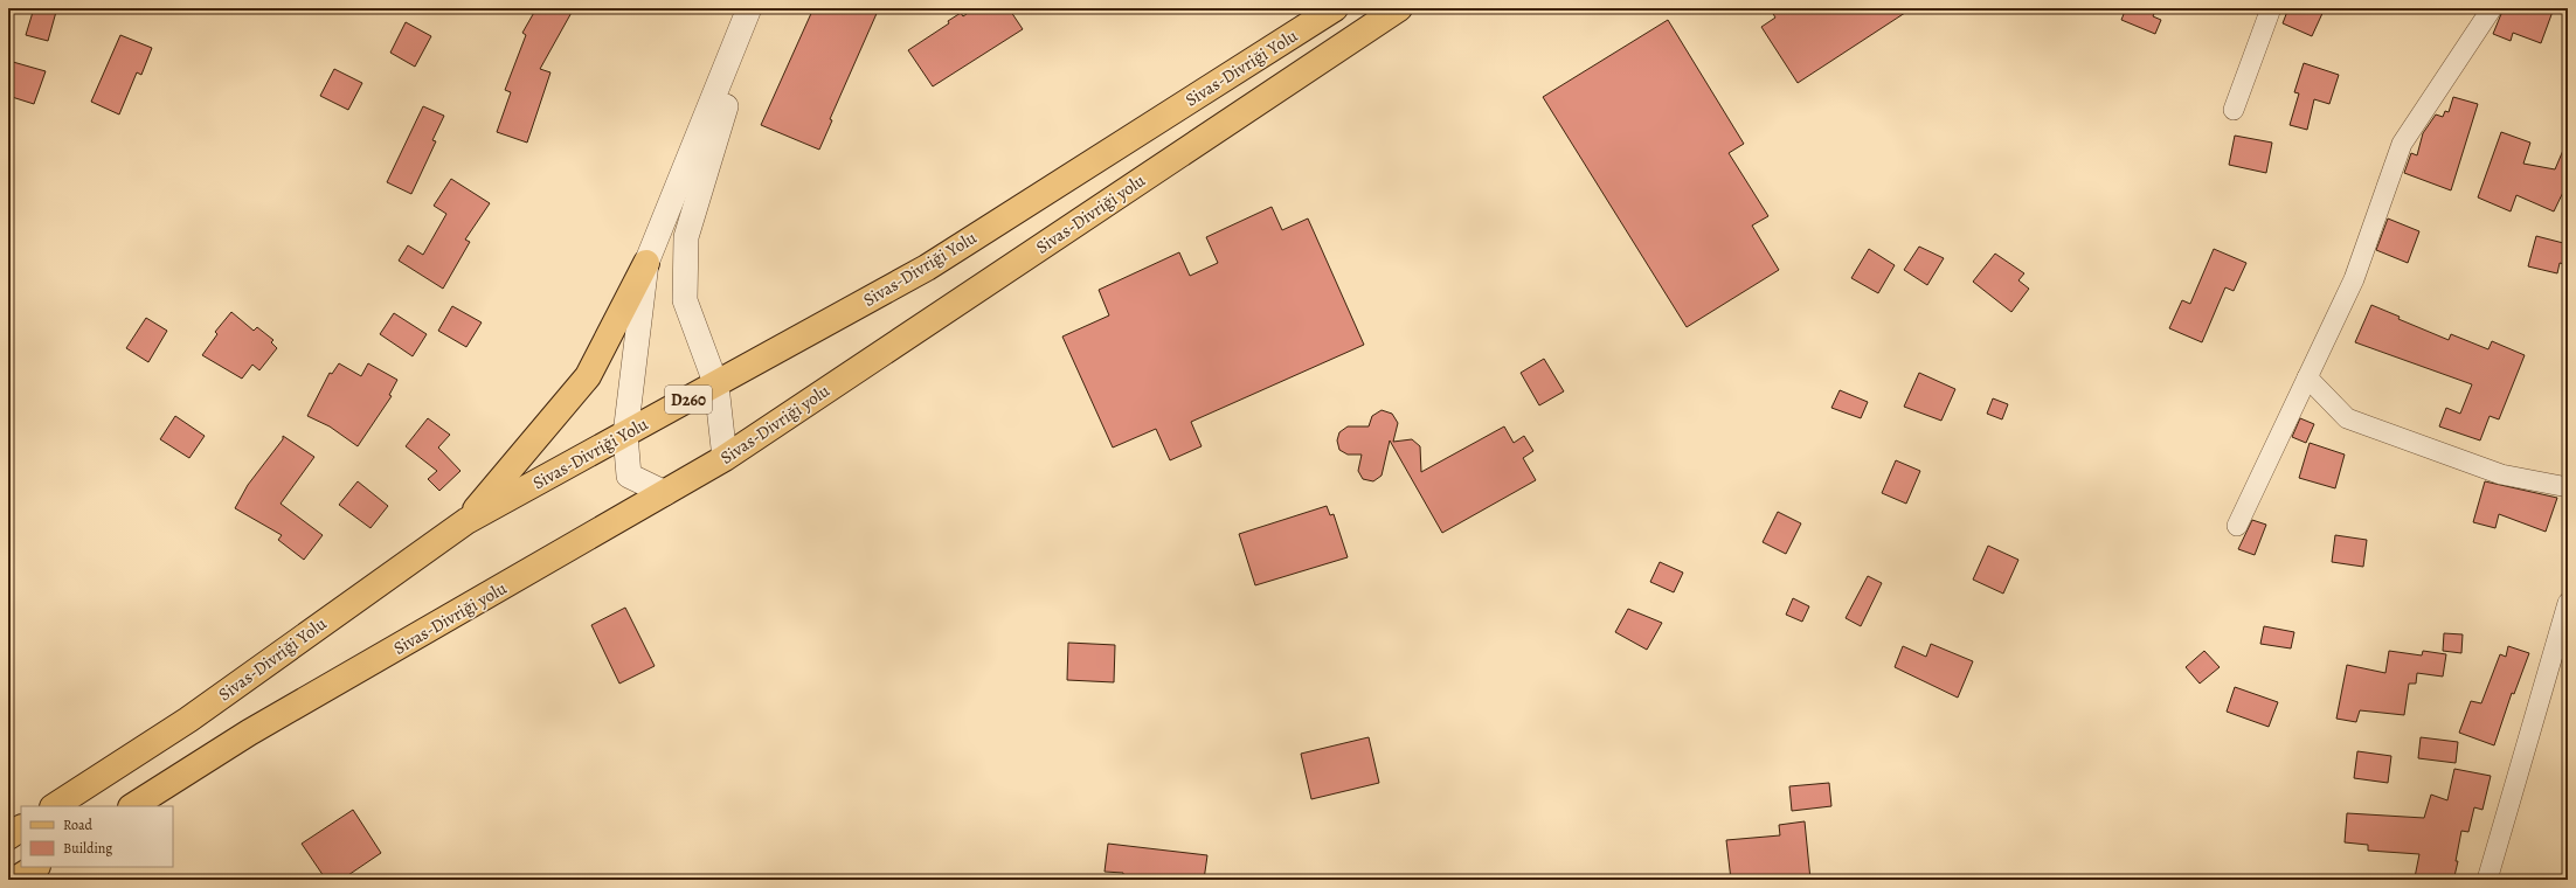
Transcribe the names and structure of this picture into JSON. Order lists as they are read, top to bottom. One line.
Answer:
{"streets":{"main road":["Sivas-Divriği Yolu","Sivas-Divriği yolu","D260"]},"legend":["Road","Building"]}
